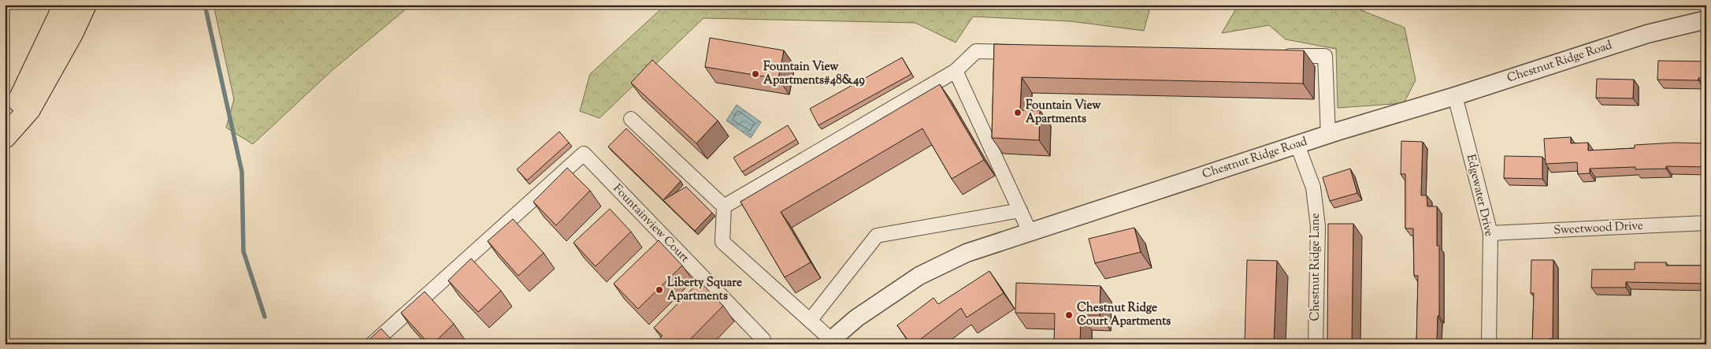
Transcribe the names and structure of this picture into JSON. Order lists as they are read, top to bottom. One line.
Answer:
{"streets":{"street":["Chestnut Ridge Road","Edgewater Drive","Fountainview Court","Sweetwood Drive","Chestnut Ridge Lane"]},"crossings":[["Chestnut Ridge Road","Edgewater Drive"],["Chestnut Ridge Road","Chestnut Ridge Lane"],["Edgewater Drive","Sweetwood Drive"]],"places":["Fountain View Apartments#48&49","Fountain View Apartments","Liberty Square Apartments","Chestnut Ridge Court Apartments"]}
